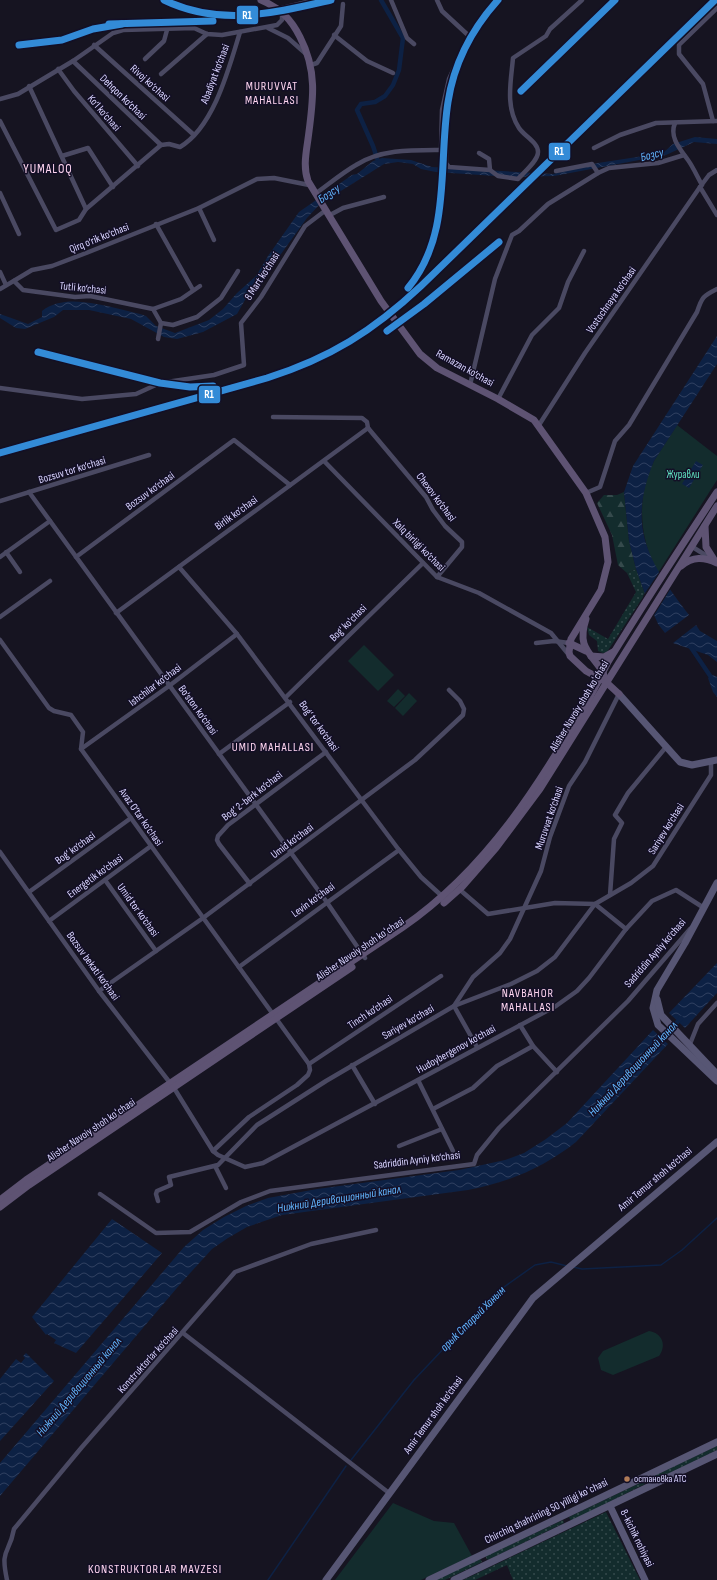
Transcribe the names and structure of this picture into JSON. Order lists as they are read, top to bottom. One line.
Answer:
{"streets":{"main road":["Ramazan ko‘chasi","Alisher Navoiy shoh koʻchasi","Sadriddin Ayniy ko‘chasi","Amir Temur shoh ko‘chasi","Chirchiq shahrining 50 yilligi koʻchasi","8-kichik nohiyasi"],"street":["Abadiyat ko‘chasi","Rivoj ko‘chasi","Dehqon ko‘chasi","Ko‘l ko‘chasi","Qirq o‘rik ko‘chasi","8 Mart ko‘chasi","Tutli ko‘chasi","Vostochnaya ko‘chasi","Bozsuv tor ko‘chasi","Bozsuv ko‘chasi","Chexov ko‘chasi","Birlik ko‘chasi","Xalq birligi ko‘chasi","Bog' ko'chasi","Ishchilar ko‘chasi","Bo‘ston ko‘chasi","Bog‘ tor ko‘chasi","Bog‘ 2-berk ko‘chasi","Avaz O‘tar ko‘chasi","Muruvvat ko‘chasi","Sariyev ko‘chasi","Umid ko‘chasi","Bog‘ ko‘chasi","Energetik ko‘chasi","Levin ko‘chasi","Umid tor ko‘chasi","Bozsuv bekati ko‘chasi","Tinch ko‘chasi","Hudoybergenov ko‘chasi","Konstruktorlar ko‘chasi"]},"crossings":[["Abadiyat ko‘chasi","Rivoj ko‘chasi"],["Abadiyat ko‘chasi","Dehqon ko‘chasi"],["Qirq o‘rik ko‘chasi","Tutli ko‘chasi"],["Qirq o‘rik ko‘chasi","Ramazan ko‘chasi"],["8 Mart ko‘chasi","Ramazan ko‘chasi"],["Vostochnaya ko‘chasi","Ramazan ko‘chasi"],["Bozsuv tor ko‘chasi","Bo‘ston ko‘chasi"],["Bozsuv ko‘chasi","Birlik ko‘chasi"],["Bozsuv ko‘chasi","Bo‘ston ko‘chasi"],["Chexov ko‘chasi","Birlik ko‘chasi"],["Chexov ko‘chasi","Xalq birligi ko‘chasi"],["Birlik ko‘chasi","Xalq birligi ko‘chasi"],["Birlik ko‘chasi","Bo‘ston ko‘chasi"],["Birlik ko‘chasi","Bog‘ tor ko‘chasi"],["Xalq birligi ko‘chasi","Bog' ko'chasi"],["Bog' ko'chasi","Bog‘ tor ko‘chasi"],["Ishchilar ko‘chasi","Bo‘ston ko‘chasi"],["Ishchilar ko‘chasi","Bog‘ tor ko‘chasi"],["Ishchilar ko‘chasi","Avaz O‘tar ko‘chasi"],["Alisher Navoiy shoh koʻchasi","Bo‘ston ko‘chasi"],["Alisher Navoiy shoh koʻchasi","Bog‘ tor ko‘chasi"],["Alisher Navoiy shoh koʻchasi","Avaz O‘tar ko‘chasi"],["Alisher Navoiy shoh koʻchasi","Bozsuv bekati ko‘chasi"],["Bo‘ston ko‘chasi","Bog‘ 2-berk ko‘chasi"],["Bo‘ston ko‘chasi","Umid ko‘chasi"],["Bo‘ston ko‘chasi","Levin ko‘chasi"],["Bog‘ tor ko‘chasi","Bog‘ 2-berk ko‘chasi"],["Bog‘ tor ko‘chasi","Umid ko‘chasi"],["Bog‘ tor ko‘chasi","Levin ko‘chasi"],["Bog‘ 2-berk ko‘chasi","Umid ko‘chasi"],["Avaz O‘tar ko‘chasi","Umid ko‘chasi"],["Avaz O‘tar ko‘chasi","Bog‘ ko‘chasi"],["Avaz O‘tar ko‘chasi","Energetik ko‘chasi"],["Avaz O‘tar ko‘chasi","Levin ko‘chasi"],["Muruvvat ko‘chasi","Sariyev ko‘chasi"],["Sariyev ko‘chasi","Hudoybergenov ko‘chasi"],["Umid ko‘chasi","Umid tor ko‘chasi"],["Umid ko‘chasi","Bozsuv bekati ko‘chasi"],["Bog‘ ko‘chasi","Bozsuv bekati ko‘chasi"],["Energetik ko‘chasi","Umid tor ko‘chasi"],["Energetik ko‘chasi","Bozsuv bekati ko‘chasi"],["Sadriddin Ayniy ko‘chasi","Hudoybergenov ko‘chasi"],["Chirchiq shahrining 50 yilligi koʻchasi","8-kichik nohiyasi"]],"districts":["MURUVVAT MAHALLASI","YUMALOQ","UMID MAHALLASI","NAVBAHOR MAHALLASI","KONSTRUKTORLAR MAVZESI"],"water":["Бозсу","Нижний Деривационный канал","арык Старый Ханым"],"parks":["Журавли"],"places":["остановка АТС"],"lines":["transit line R1"]}
